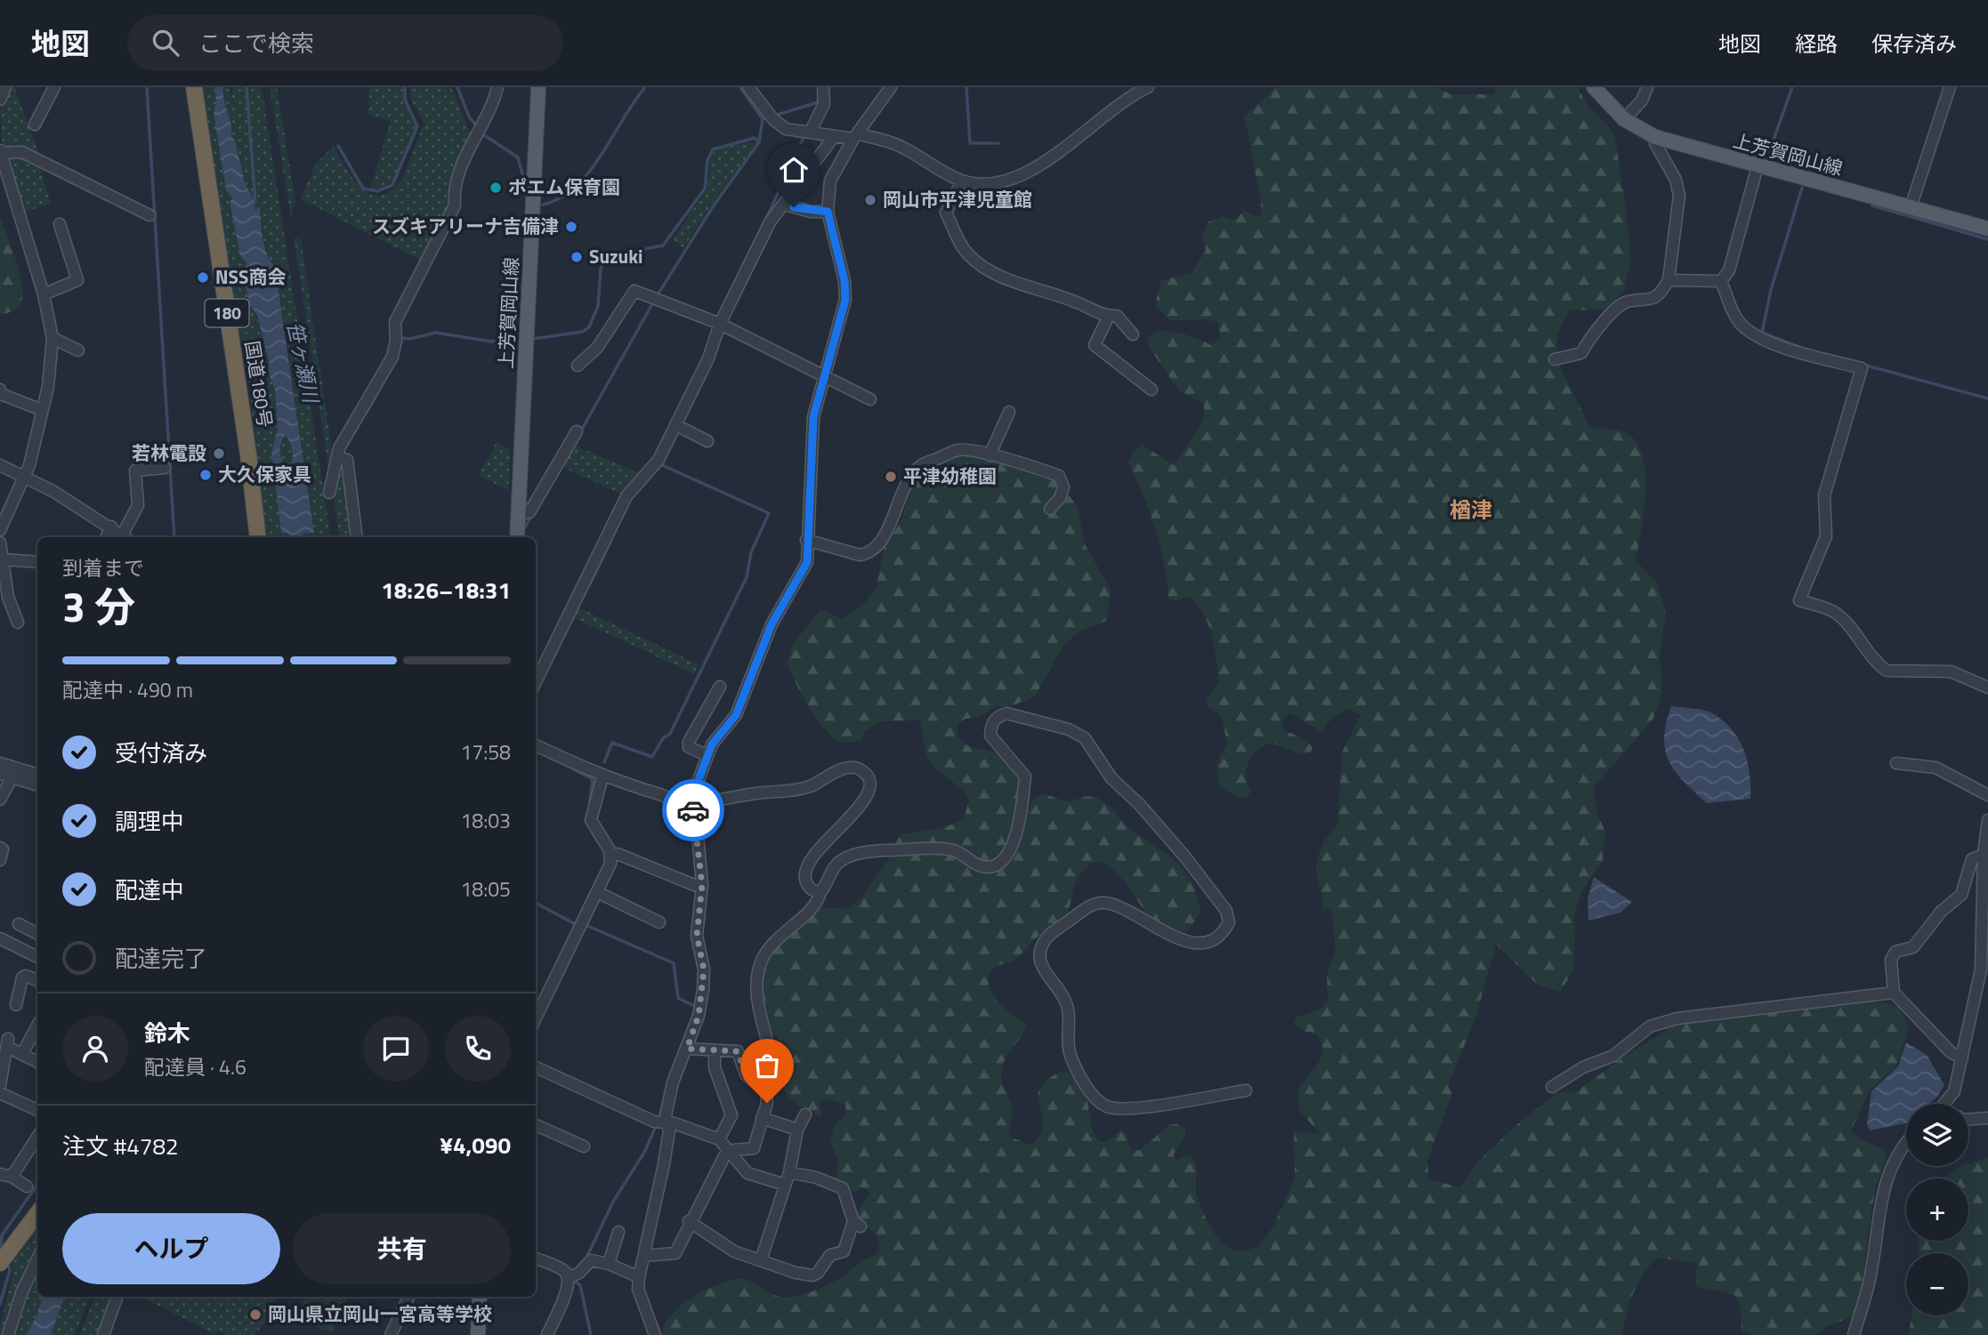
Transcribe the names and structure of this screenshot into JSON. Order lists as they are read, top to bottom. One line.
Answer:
{"streets":{"highway":["180","国道180号"],"main road":["上芳賀岡山線"]},"districts":["楢津"],"water":["笹ヶ瀬川"],"places":["ポエム保育園","岡山市平津児童館","スズキアリーナ吉備津","Suzuki","NSS商会","若林電設","大久保家具","平津幼稚園","岡山県立岡山一宮高等学校"],"page":{"header":"地図","search":"ここで検索","nav":["地図","経路","保存済み"],"heading":["3 分","到着まで","18:26–18:31"],"panel":["鈴木","配達員 · 4.6","注文 #4782","¥4,090"],"bar":"配達中 · 490 m","list":[["受付済み","17:58"],["調理中","18:03"],["配達中","18:05"],"配達完了"],"map_buttons":["+","−"],"buttons":["ヘルプ","共有"]}}
